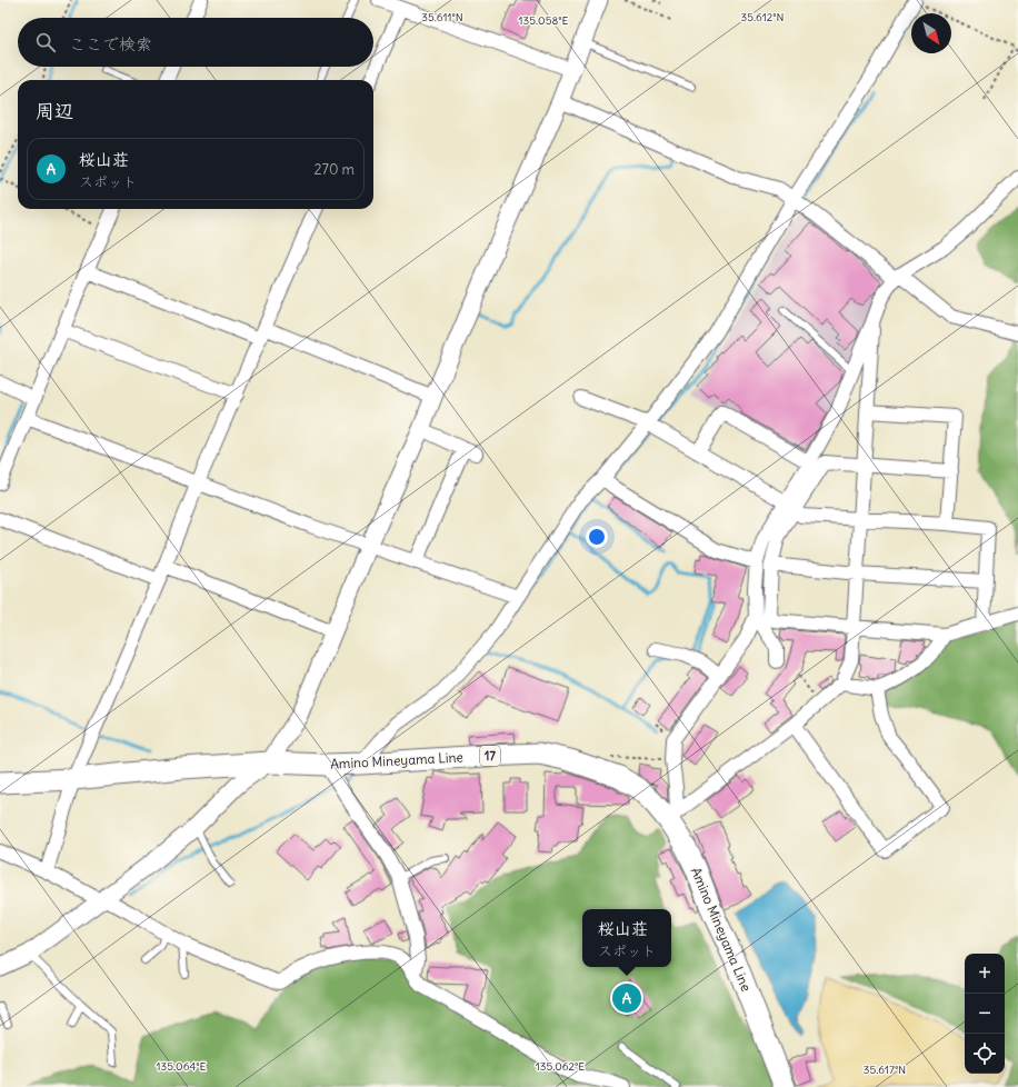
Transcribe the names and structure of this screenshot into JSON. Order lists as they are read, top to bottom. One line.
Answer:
{"streets":{"main road":["17","Amino Mineyama Line"]},"north":"bottom right","page":{"search":"ここで検索","heading":"周辺","list":[{"mark":"A","name":"桜山荘","note":"スポット","value":"270 m"}],"popup":["桜山荘","スポット"],"map_buttons":["+","−"],"pins":"A"},"coordinates":["35.611°N","35.612°N","135.058°E","135.064°E","135.062°E","35.617°N"]}
